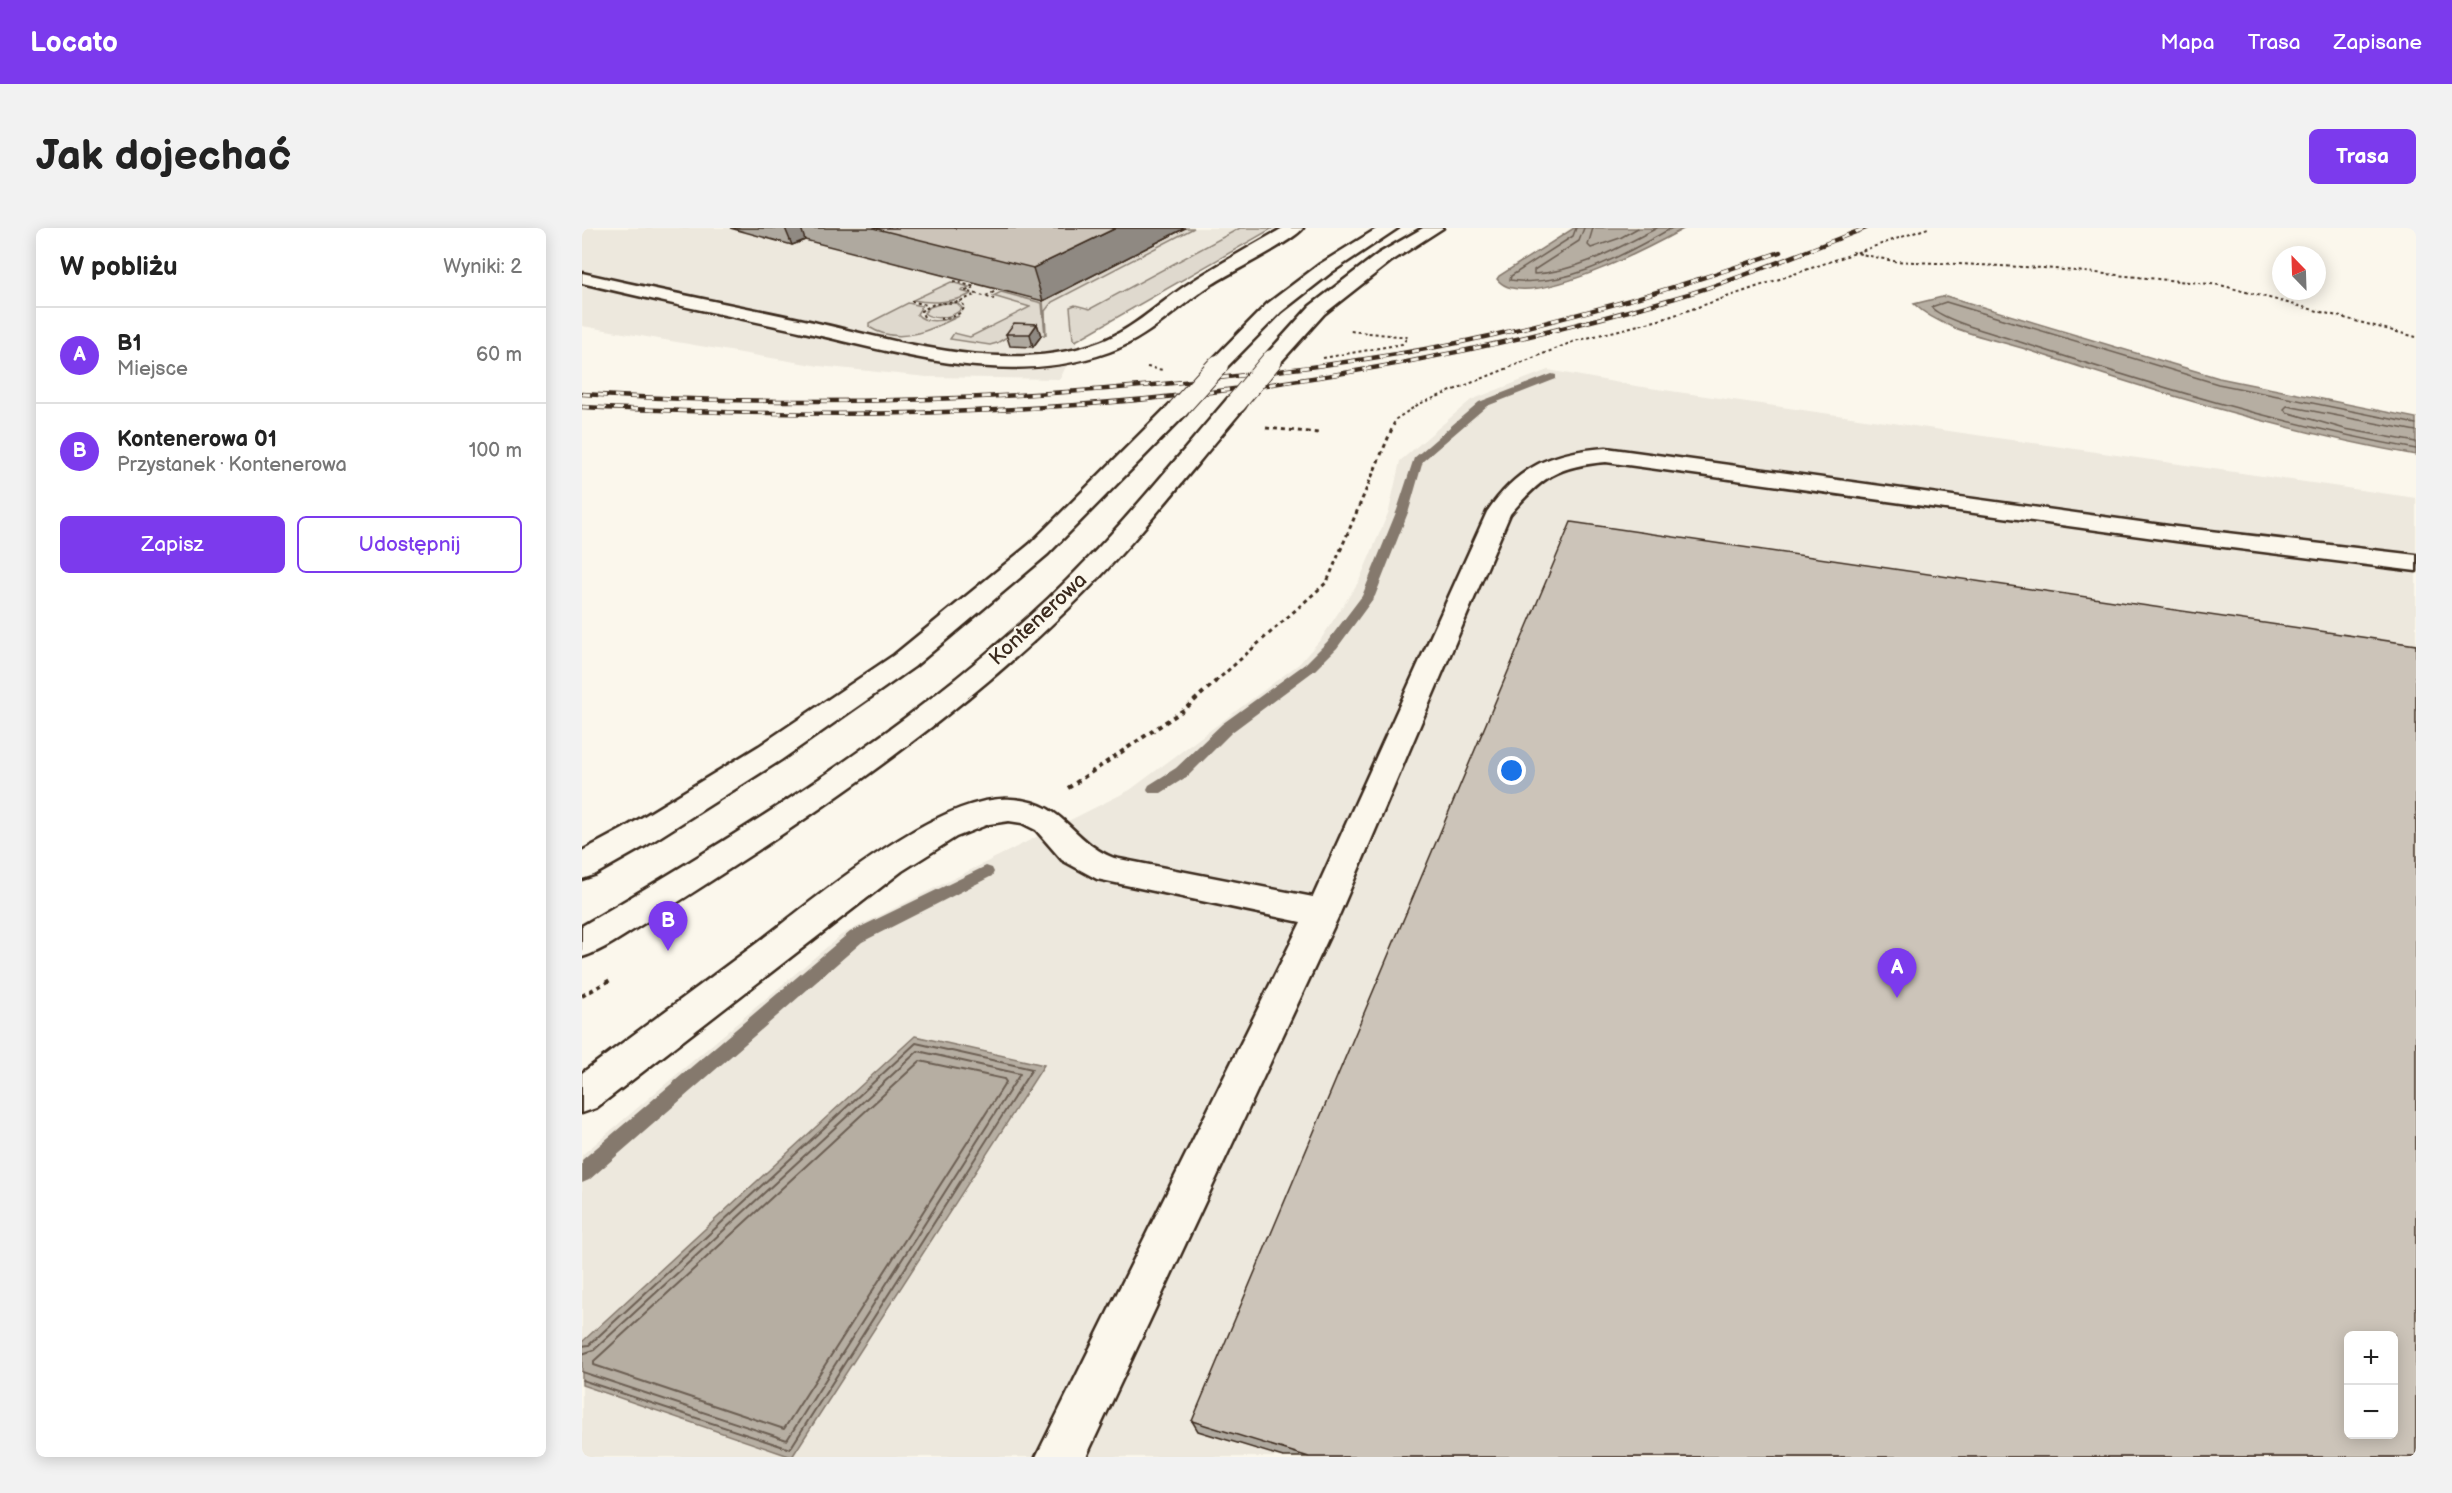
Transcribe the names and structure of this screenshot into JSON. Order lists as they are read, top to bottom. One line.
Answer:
{"streets":{"main road":["Kontenerowa"]},"north":"top left","page":{"header":"Locato","nav":["Mapa","Trasa","Zapisane"],"buttons":["Trasa",["Zapisz","Udostępnij"]],"title":"Jak dojechać","heading":["W pobliżu","Wyniki: 2"],"list":[{"mark":"A","name":"B1","note":"Miejsce","value":"60 m"},{"mark":"B","name":"Kontenerowa 01","note":"Przystanek · Kontenerowa","value":"100 m"}],"pins":["B","A"],"map_buttons":["+","−"]}}
